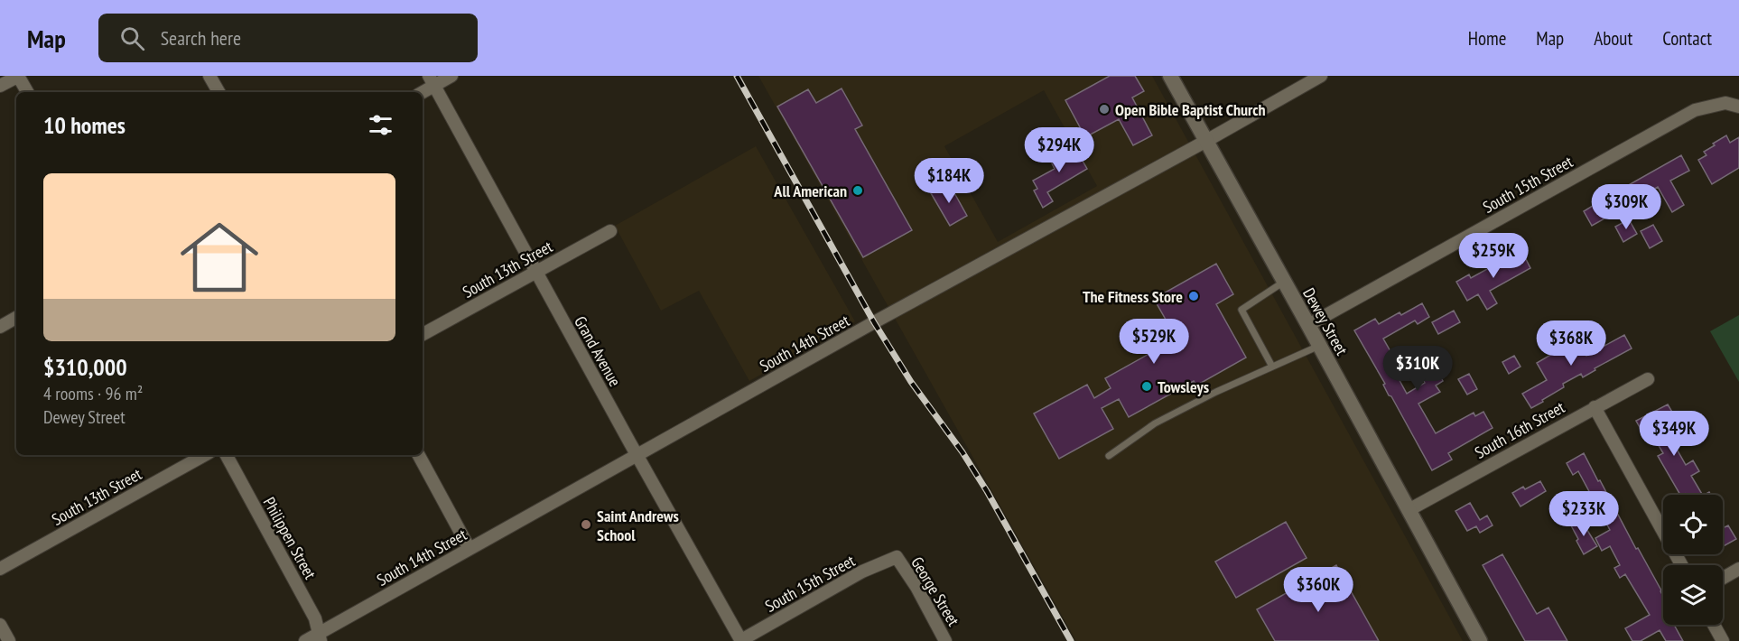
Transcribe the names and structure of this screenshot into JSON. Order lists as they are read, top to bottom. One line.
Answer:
{"streets":{"street":["South 15th Street","South 13th Street","Dewey Street","South 14th Street","Grand Avenue","South 16th Street","Philippen Street","George Street"]},"crossings":[["South 15th Street","Dewey Street"],["South 15th Street","Grand Avenue"],["South 15th Street","George Street"],["South 13th Street","Grand Avenue"],["Dewey Street","South 14th Street"],["Dewey Street","South 16th Street"],["South 14th Street","Grand Avenue"],["South 14th Street","Philippen Street"]],"places":["Open Bible Baptist Church","All American","The Fitness Store","Towsleys","Saint Andrews School"],"page":{"header":"Map","search":"Search here","nav":["Home","Map","About","Contact"],"heading":"10 homes","price":["$294K","$184K","$309K","$259K","$529K","$368K","$310K","$349K","$233K","$360K"],"list":[{"name":"$310,000","note":"4 rooms · 96 m² · Dewey Street"}]}}
